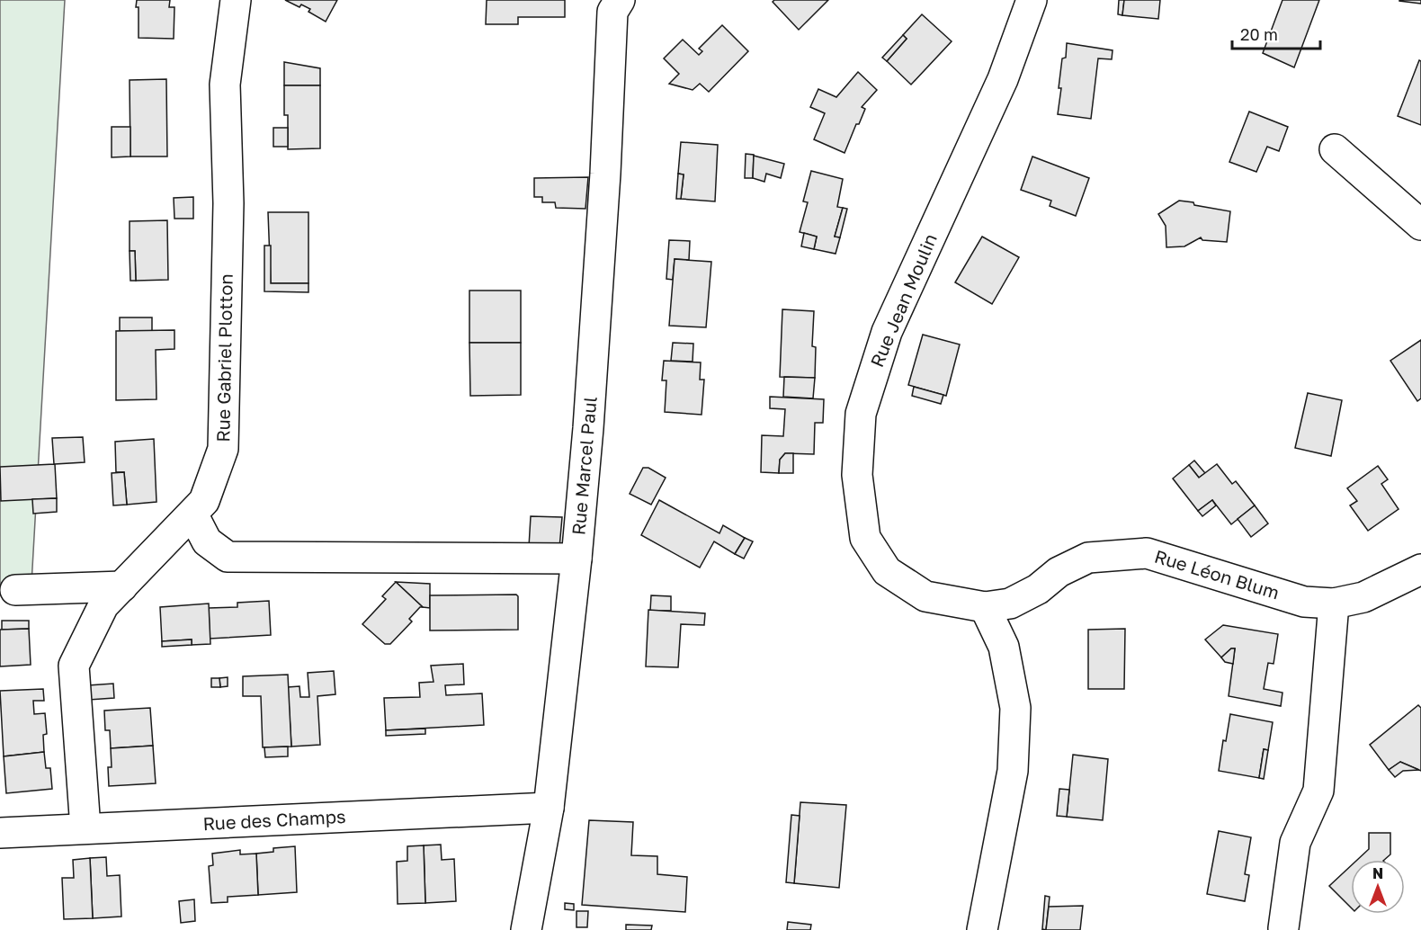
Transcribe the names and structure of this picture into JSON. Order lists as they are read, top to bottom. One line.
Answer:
{"streets":{"street":["Rue Jean Moulin","Rue Gabriel Plotton","Rue Marcel Paul","Rue Léon Blum","Rue des Champs"]},"crossings":[["Rue Jean Moulin","Rue Léon Blum"],["Rue Gabriel Plotton","Rue des Champs"],["Rue Marcel Paul","Rue des Champs"]],"scale_bar":"20 m","north":"top"}
